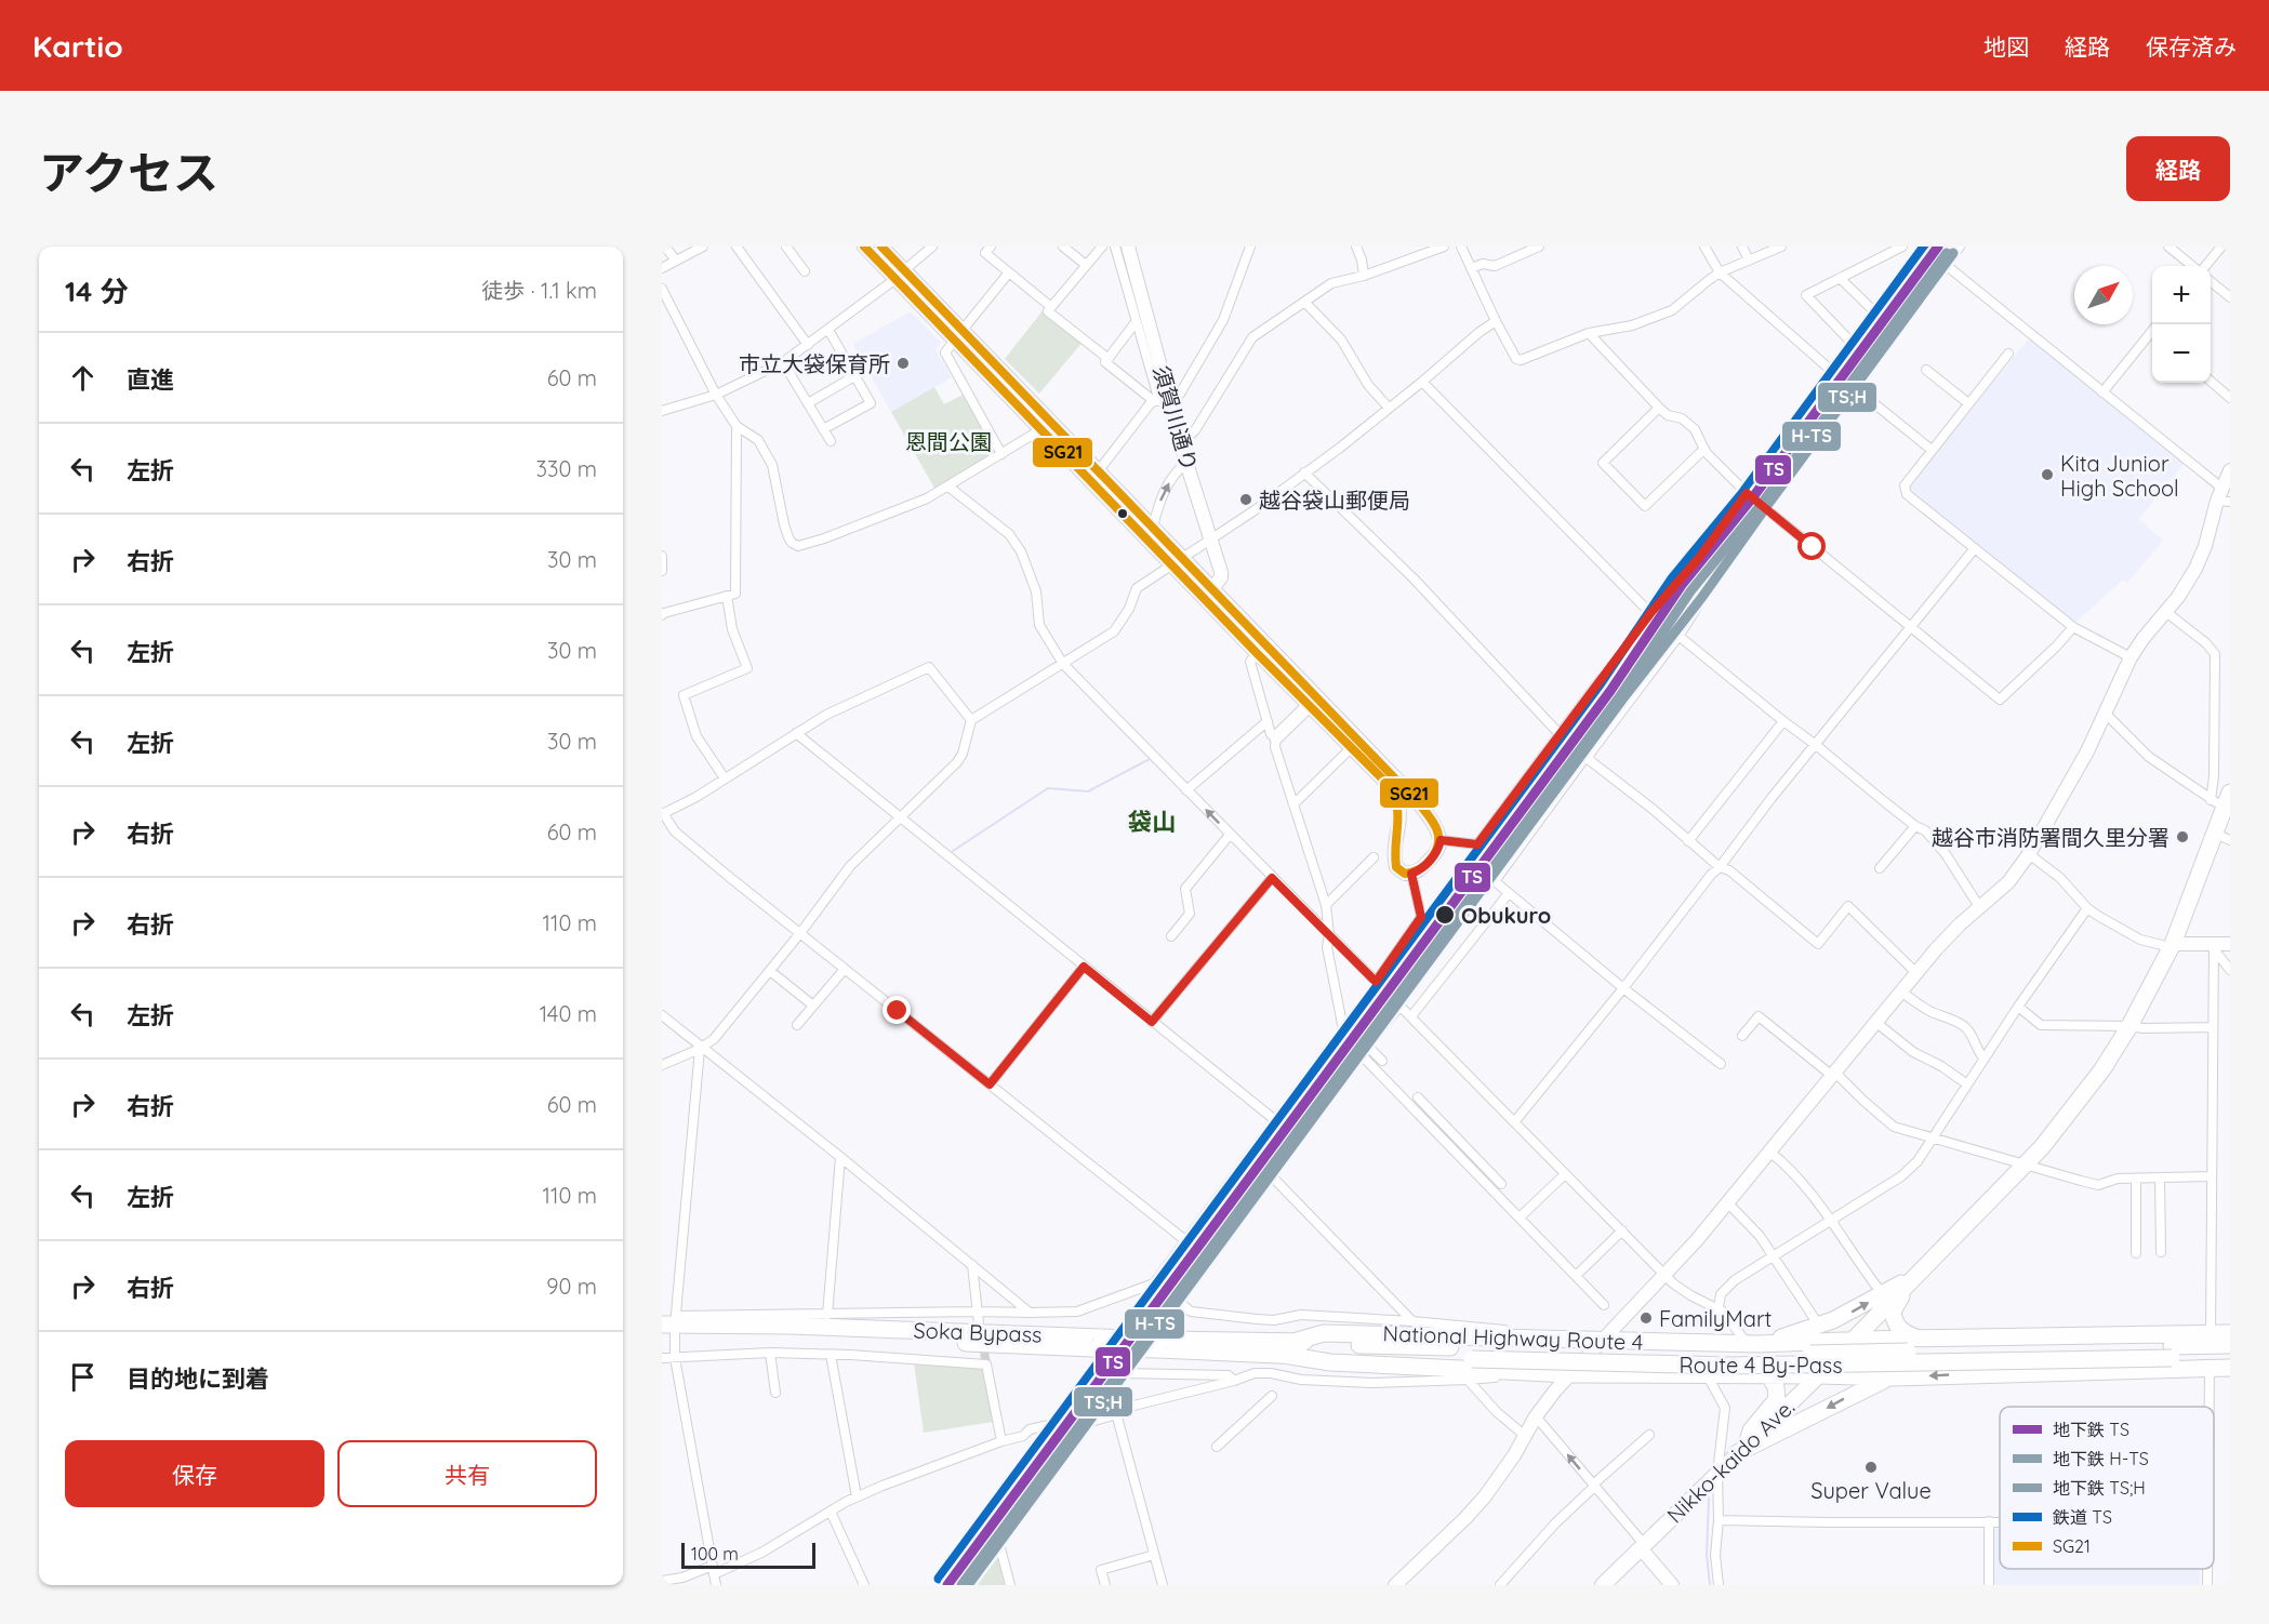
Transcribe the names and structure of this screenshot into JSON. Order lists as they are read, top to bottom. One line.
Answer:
{"streets":{"highway":["Soka Bypass","National Highway Route 4","Route 4 By-Pass","Nikko-kaido Ave."],"street":["須賀川通り"]},"crossings":[["Soka Bypass","National Highway Route 4"],["Soka Bypass","Route 4 By-Pass"],["National Highway Route 4","Route 4 By-Pass"],["National Highway Route 4","Nikko-kaido Ave."]],"districts":["袋山"],"parks":["恩間公園"],"places":["市立大袋保育所","Kita Junior High School","越谷袋山郵便局","越谷市消防署間久里分署","Obukuro","FamilyMart","Super Value"],"lines":["metro line TS","rail line TS","transit line SG21","metro line H-TS","metro line TS;H"],"legend":["地下鉄 TS","地下鉄 H-TS","地下鉄 TS;H","鉄道 TS","SG21"],"scale_bar":"100 m","north":"top right","page":{"header":"Kartio","nav":["地図","経路","保存済み"],"title":"アクセス","buttons":["経路",["保存","共有"]],"heading":["14 分","徒歩 · 1.1 km"],"map_buttons":["+","−"],"list":[["直進","60 m"],["左折","330 m"],["右折","30 m"],["左折","30 m"],["左折","30 m"],["右折","60 m"],["右折","110 m"],["左折","140 m"],["右折","60 m"],["左折","110 m"],["右折","90 m"],"目的地に到着"],"scale":"100 m"}}
